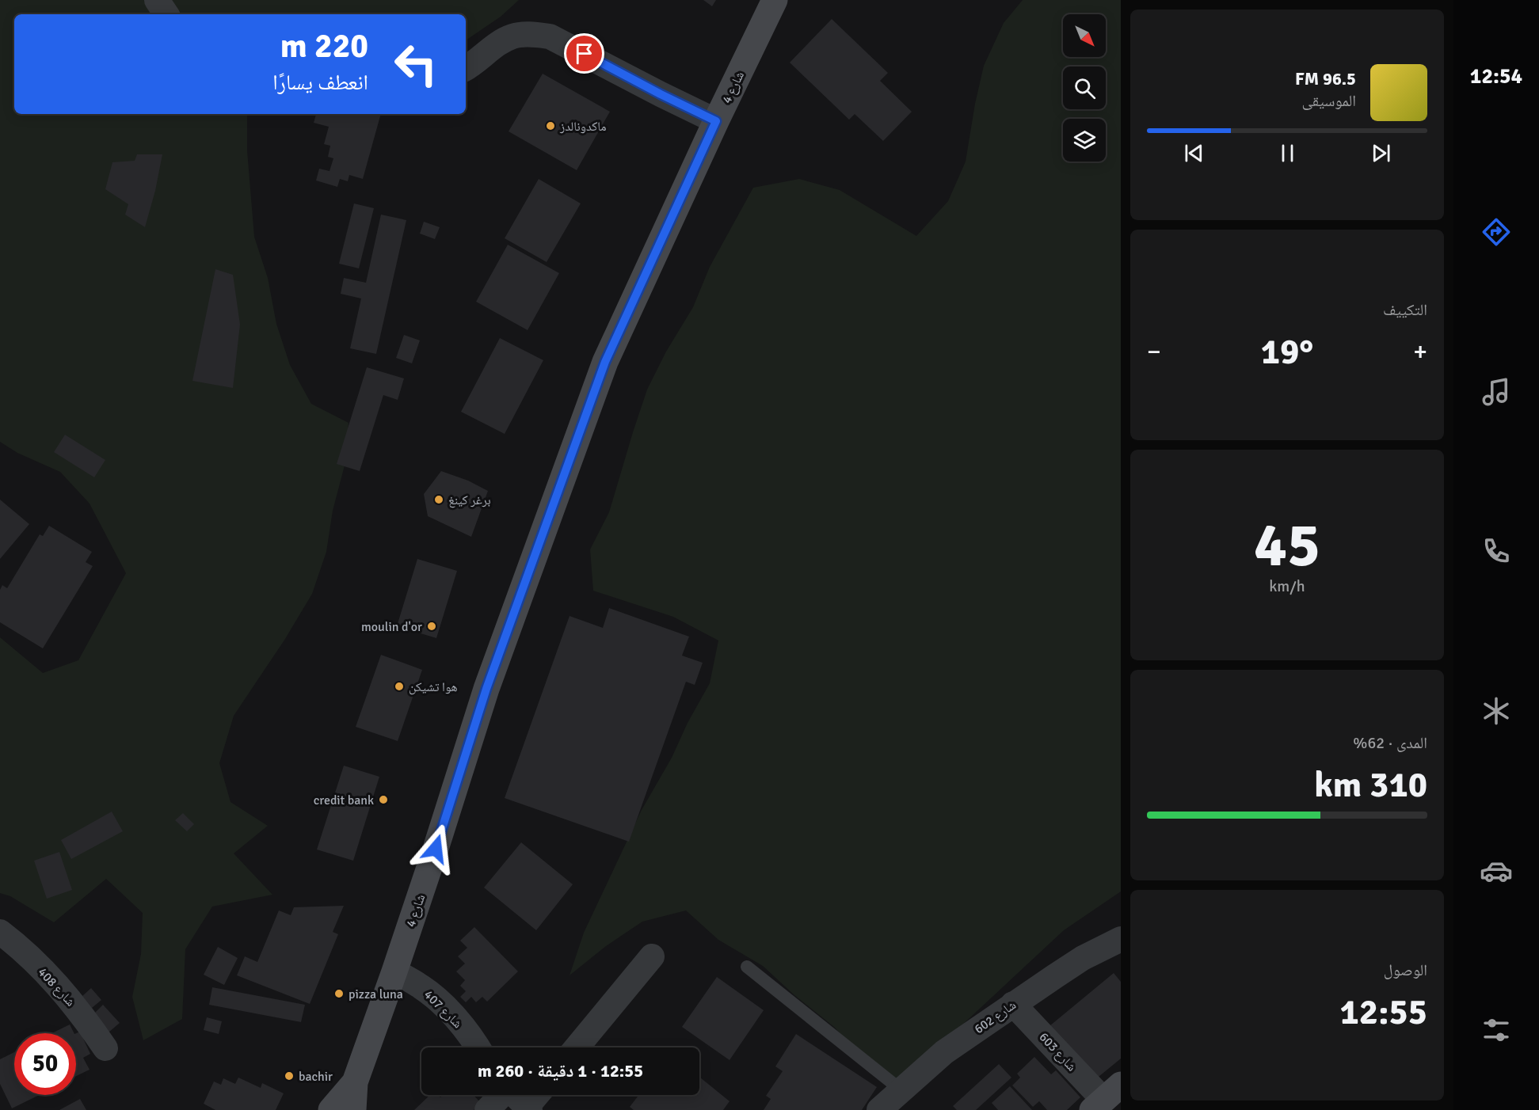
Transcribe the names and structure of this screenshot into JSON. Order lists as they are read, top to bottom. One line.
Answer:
{"streets":{"main road":["شارع 4"],"street":["شارع 408","شارع 407","شارع 602","شارع 603"]},"crossings":[["شارع 4","شارع 407"],["شارع 602","شارع 603"]],"places":["ماكدونالدز","برغر كينغ","moulin d'or","هوا تشيكن","credit bank","pizza luna","bachir"],"north":"bottom right","page":{"tabs":"12:54","turn":["220 m","انعطف يسارًا"],"song":["96.5 FM","الموسيقى"],"tile":["التكييف",["45","km/h"],["المدى · 62%","310 km"],["الوصول","12:55"]],"heat":["−","19°","+"],"limit":"50","trip":"12:55 · 1 دقيقة · 260 m"}}
